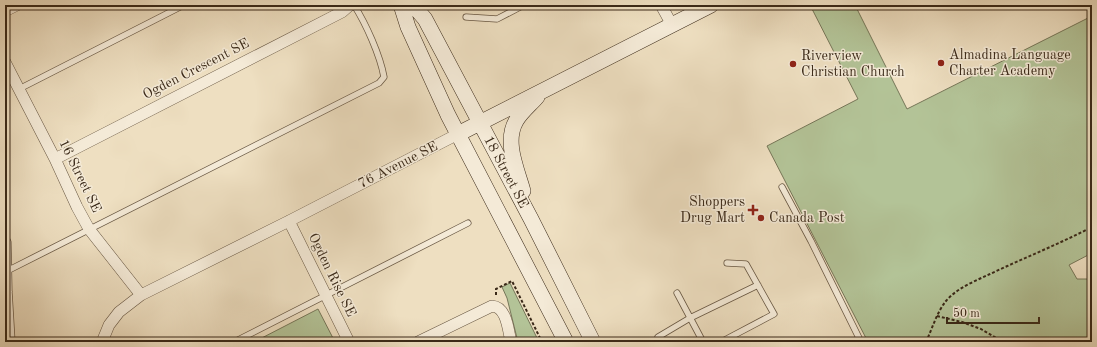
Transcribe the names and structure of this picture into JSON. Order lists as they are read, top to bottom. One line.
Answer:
{"streets":{"street":["Ogden Crescent SE","76 Avenue SE","18 Street SE","16 Street SE","Ogden Rise SE"]},"crossings":[["Ogden Crescent SE","16 Street SE"],["76 Avenue SE","18 Street SE"],["76 Avenue SE","16 Street SE"],["76 Avenue SE","Ogden Rise SE"]],"places":{"other":["Almadina Language Charter Academy","Riverview Christian Church","Canada Post"],"health":["Shoppers Drug Mart"]},"scale_bar":"50 m"}
